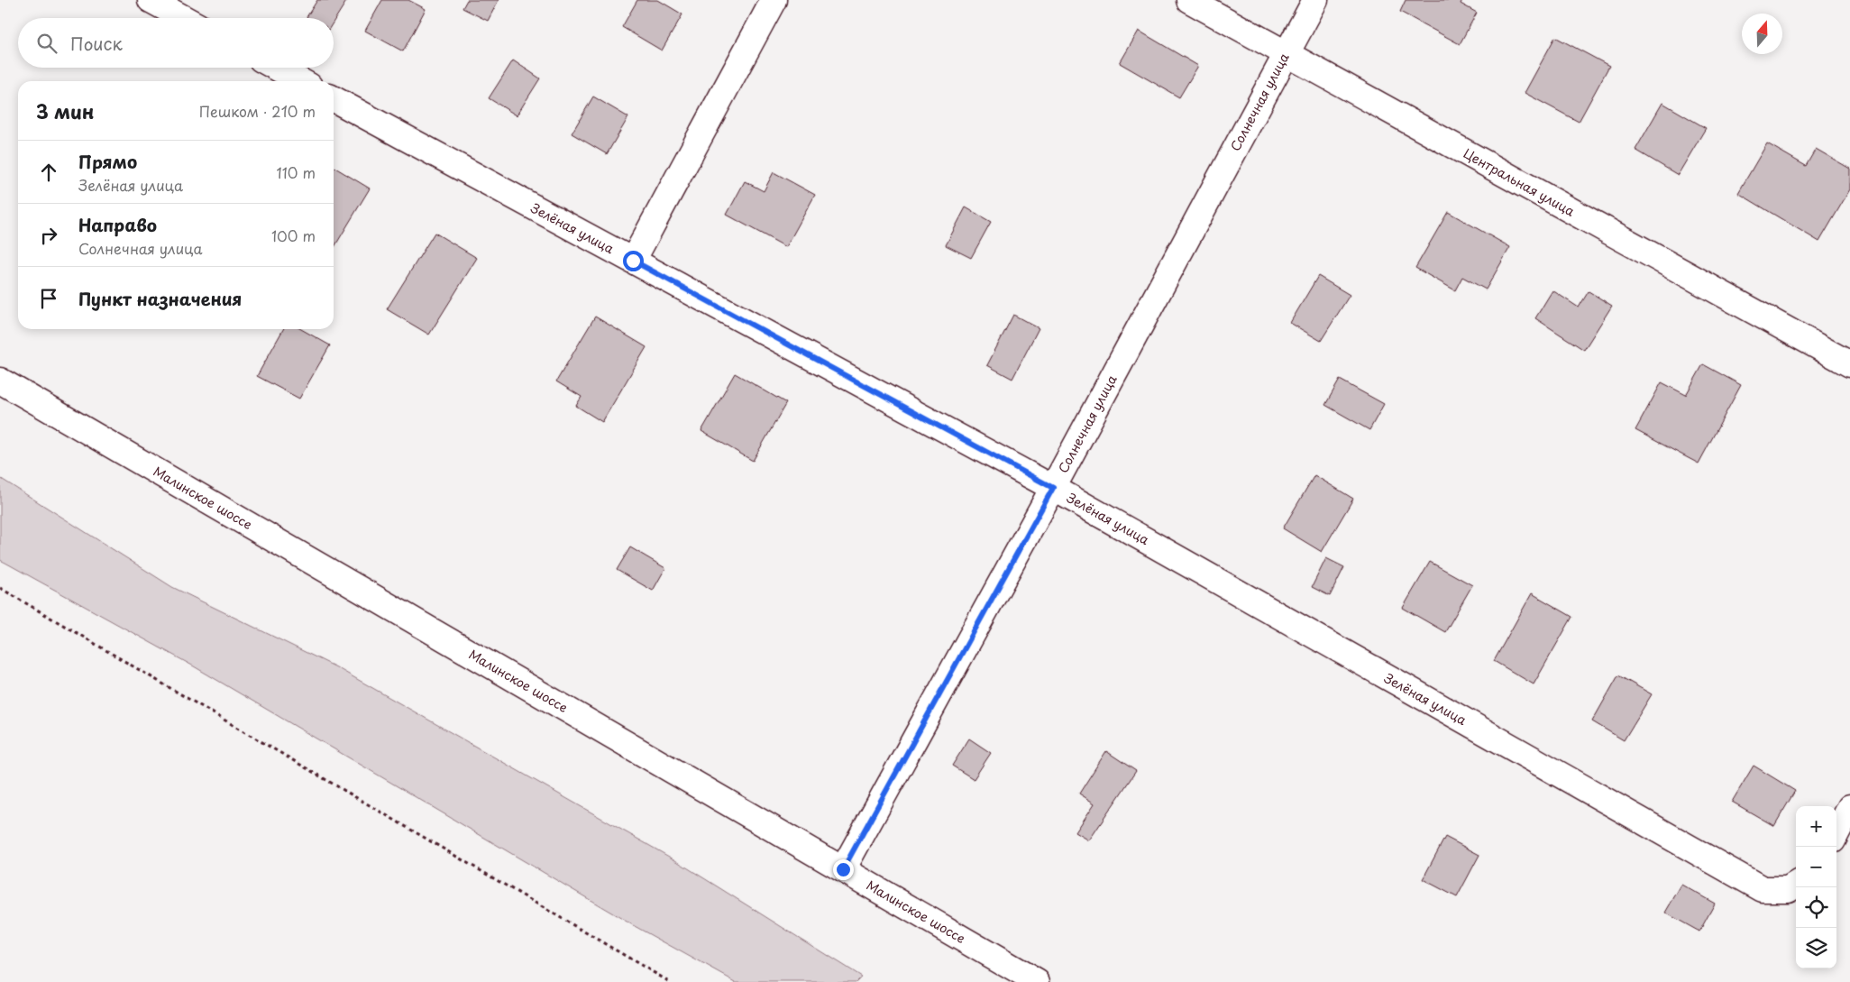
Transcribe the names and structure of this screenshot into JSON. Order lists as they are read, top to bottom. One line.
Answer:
{"streets":{"street":["Солнечная улица","Центральная улица","Зелёная улица","Малинское шоссе"]},"crossings":[["Солнечная улица","Центральная улица"],["Солнечная улица","Зелёная улица"],["Солнечная улица","Малинское шоссе"]],"north":"top","page":{"search":"Поиск","heading":["3 мин","Пешком · 210 m"],"list":[["Прямо","Зелёная улица","110 m"],["Направо","Солнечная улица","100 m"],"Пункт назначения"],"map_buttons":["+","−"]}}
